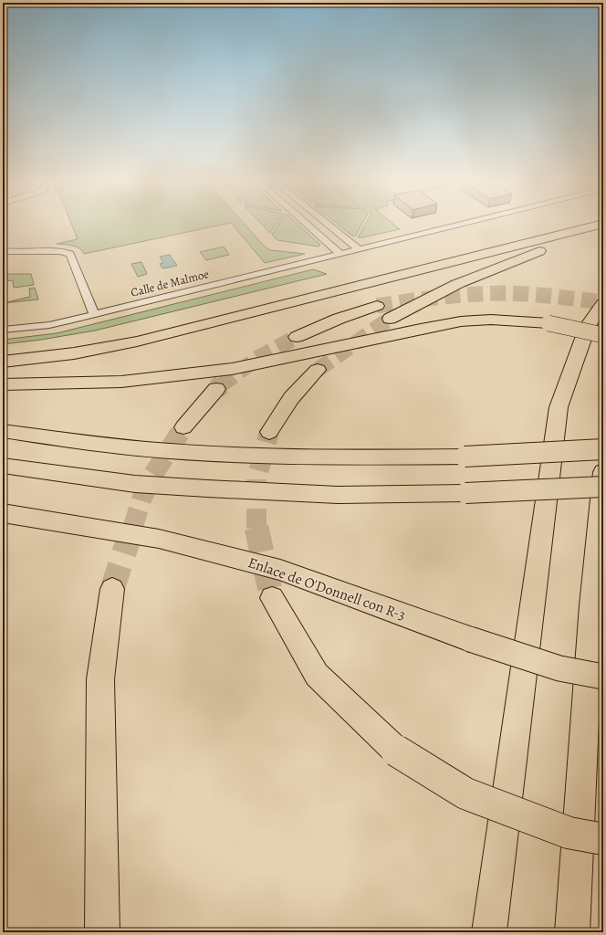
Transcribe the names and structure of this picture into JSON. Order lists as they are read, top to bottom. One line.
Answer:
{"streets":{"highway":["Enlace de O'Donnell con R-3"],"street":["Calle de Malmoe"]}}
